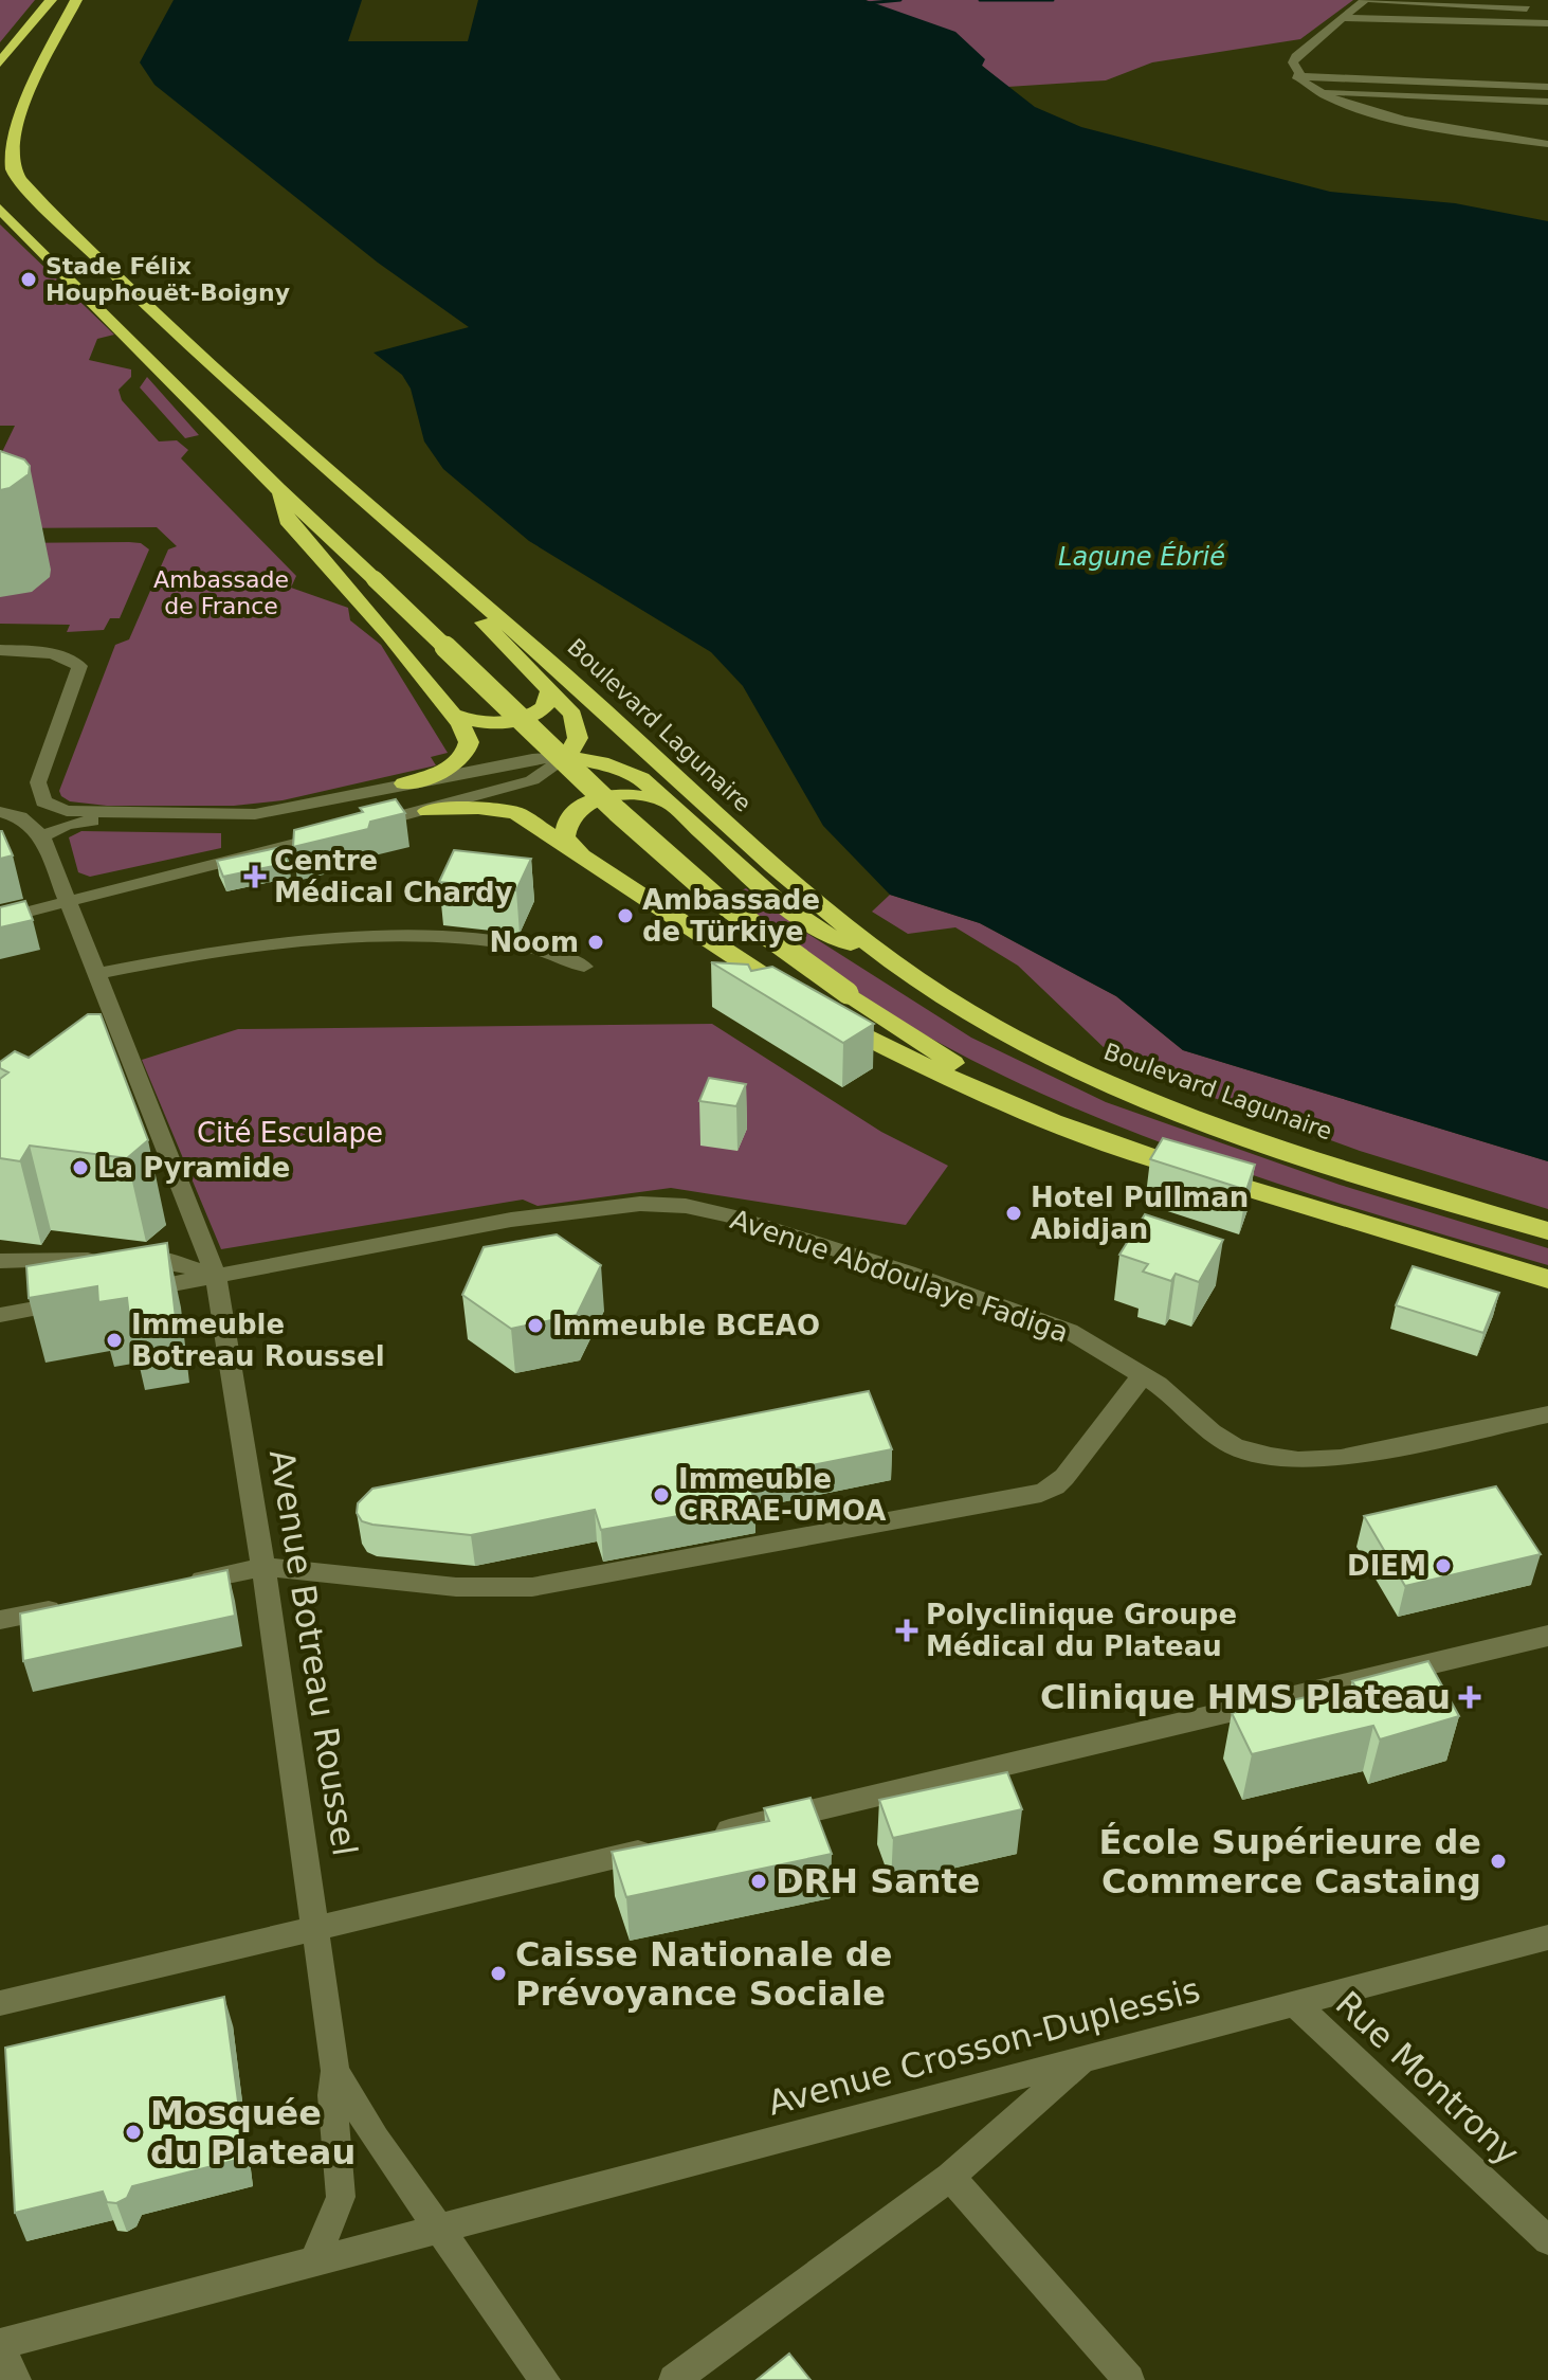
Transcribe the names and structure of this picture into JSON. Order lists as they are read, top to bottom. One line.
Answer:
{"streets":{"highway":["Boulevard Lagunaire"],"street":["Avenue Abdoulaye Fadiga","Avenue Botreau Roussel","Avenue Crosson-Duplessis","Rue Montrony"]},"crossings":[["Avenue Abdoulaye Fadiga","Avenue Botreau Roussel"],["Avenue Botreau Roussel","Avenue Crosson-Duplessis"],["Avenue Crosson-Duplessis","Rue Montrony"]],"water":["Lagune Ébrié"],"parks":["Ambassade de France","Cité Esculape"],"places":{"other":["Stade Félix Houphouët-Boigny","Ambassade de Türkiye","Noom","La Pyramide","Hotel Pullman Abidjan","Immeuble BCEAO","Immeuble Botreau Roussel","Immeuble CRRAE-UMOA","DIEM","École Supérieure de Commerce Castaing","DRH Sante","Caisse Nationale de Prévoyance Sociale","Mosquée du Plateau"],"health":["Centre Médical Chardy","Polyclinique Groupe Médical du Plateau","Clinique HMS Plateau"]}}
